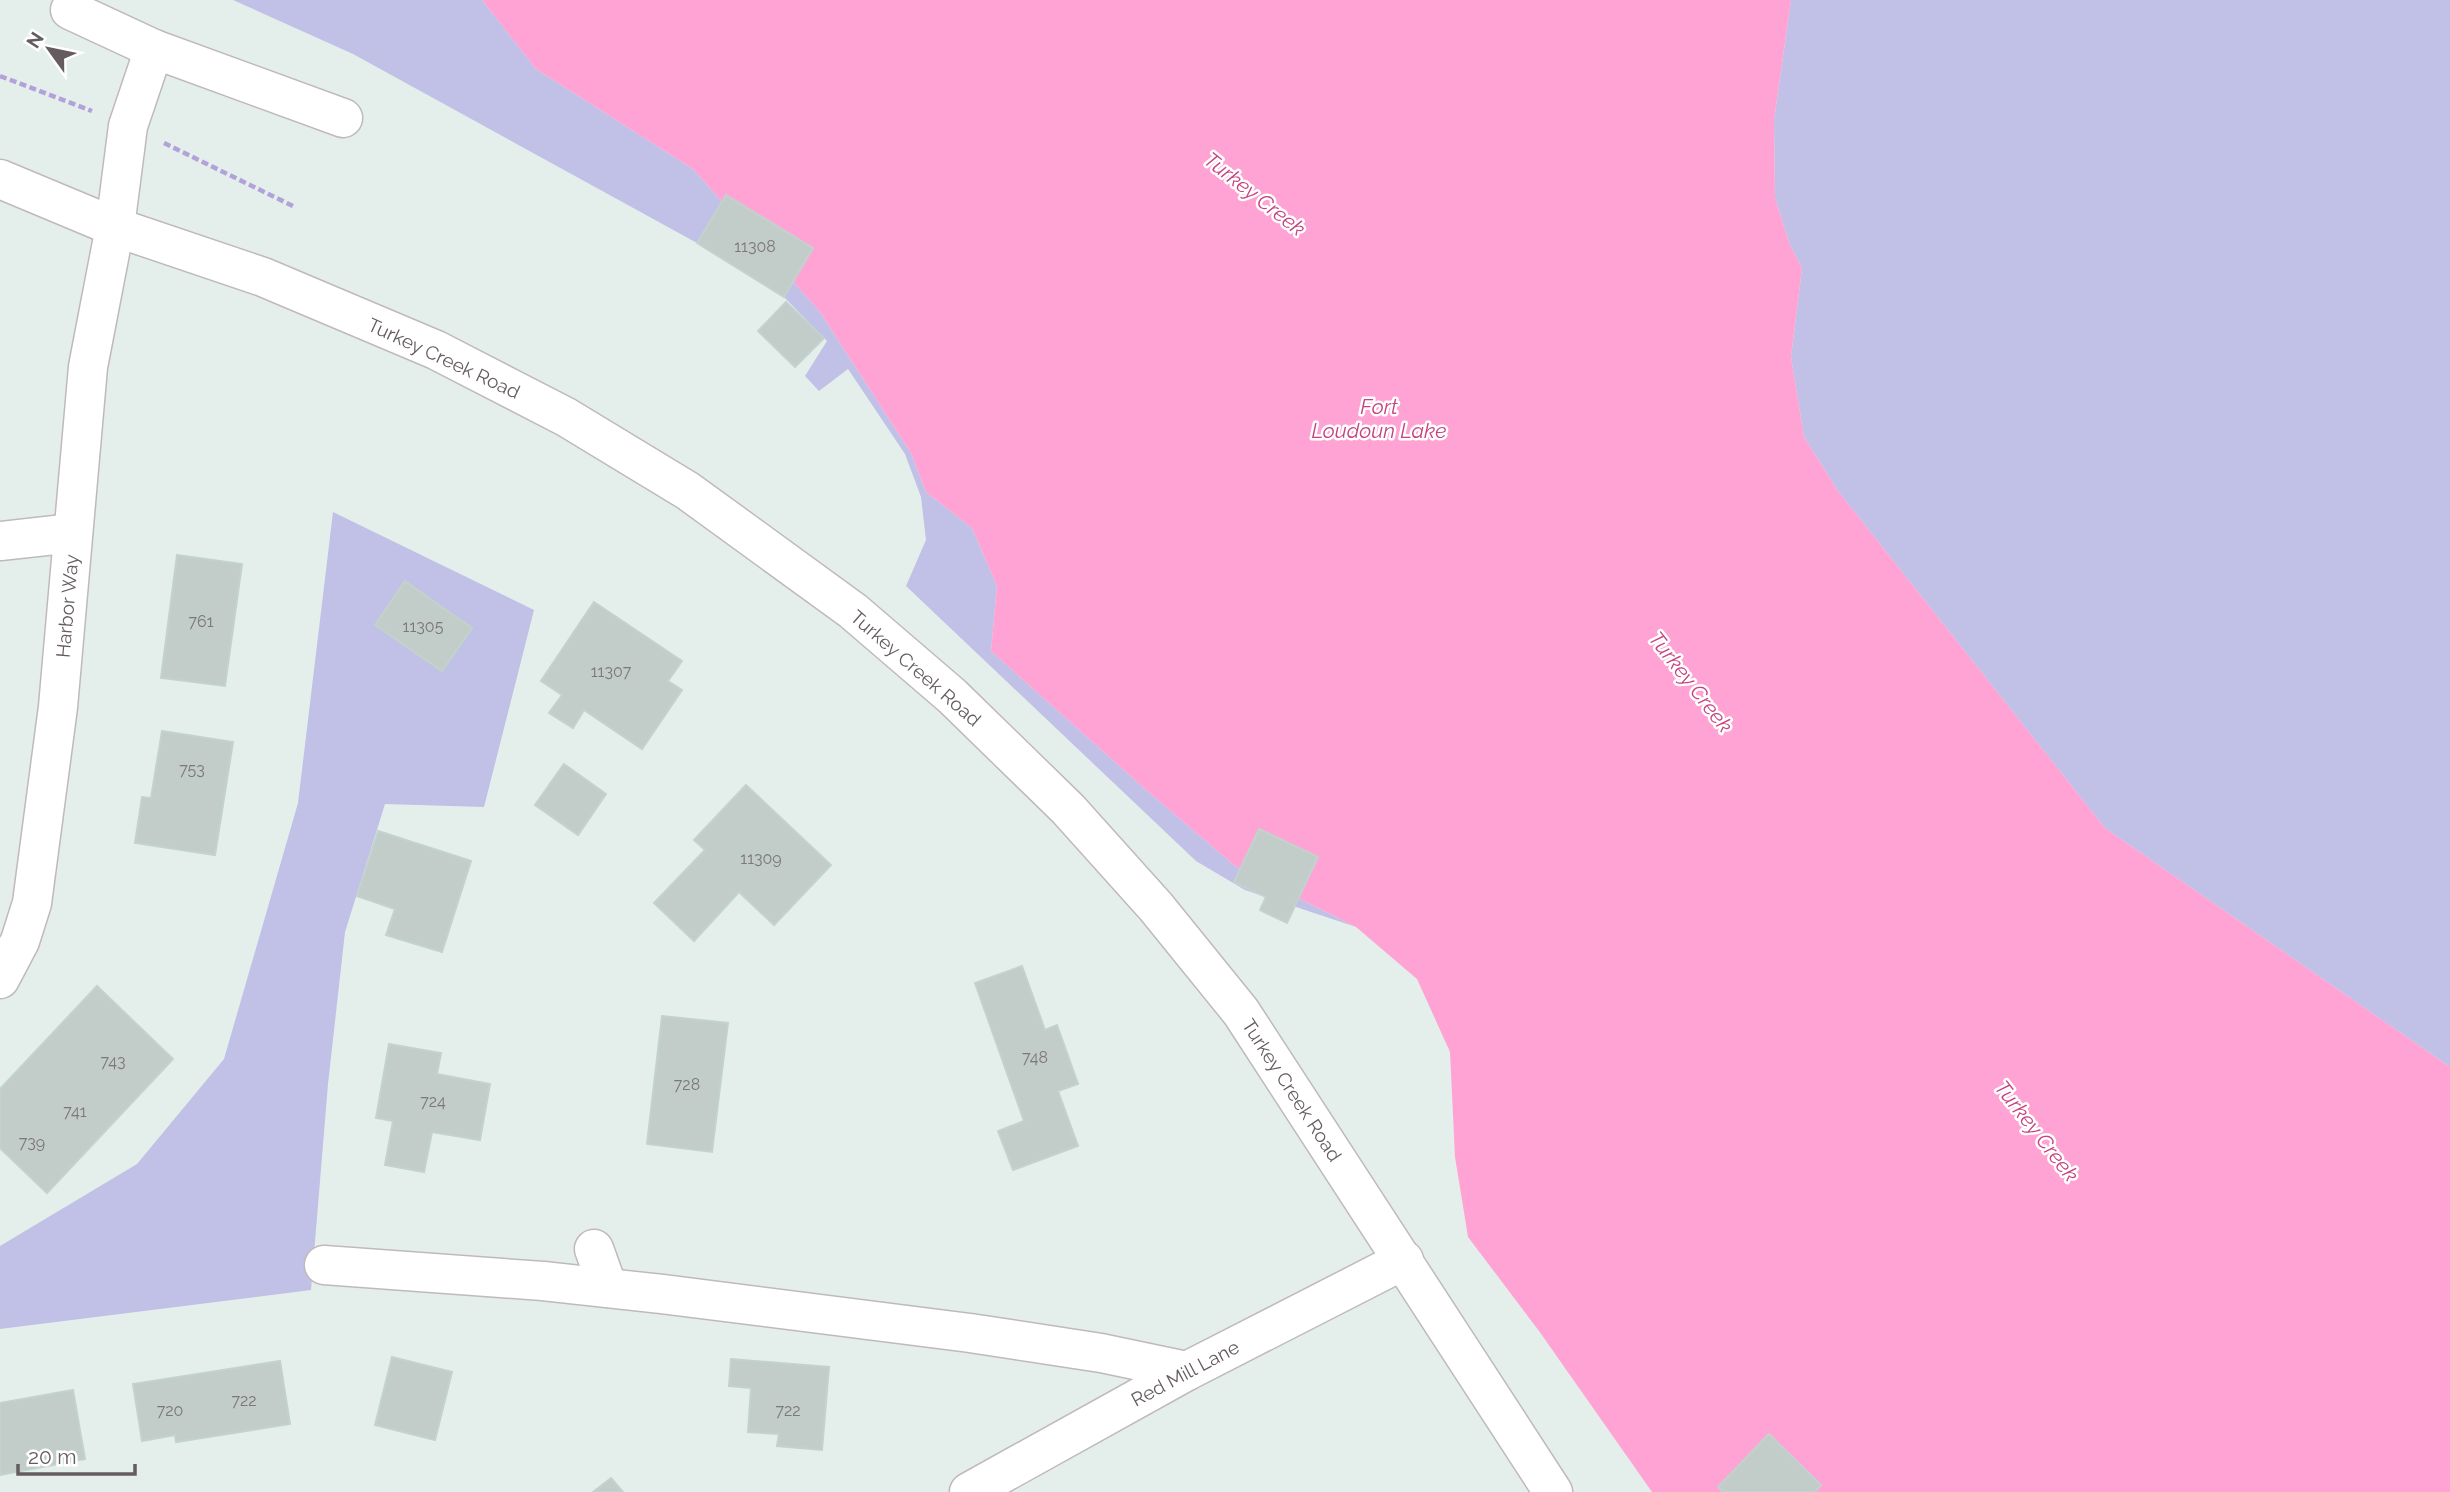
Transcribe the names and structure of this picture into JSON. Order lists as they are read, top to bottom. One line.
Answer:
{"streets":{"street":["Turkey Creek Road","Harbor Way","Red Mill Lane"]},"crossings":[["Turkey Creek Road","Harbor Way"],["Turkey Creek Road","Red Mill Lane"]],"water":["Turkey Creek","Fort Loudoun Lake"],"house_numbers":["11308","761","11305","11307","753","11309","748","743","728","724","741","739","722","720","722"],"scale_bar":"20 m","north":"top left"}
